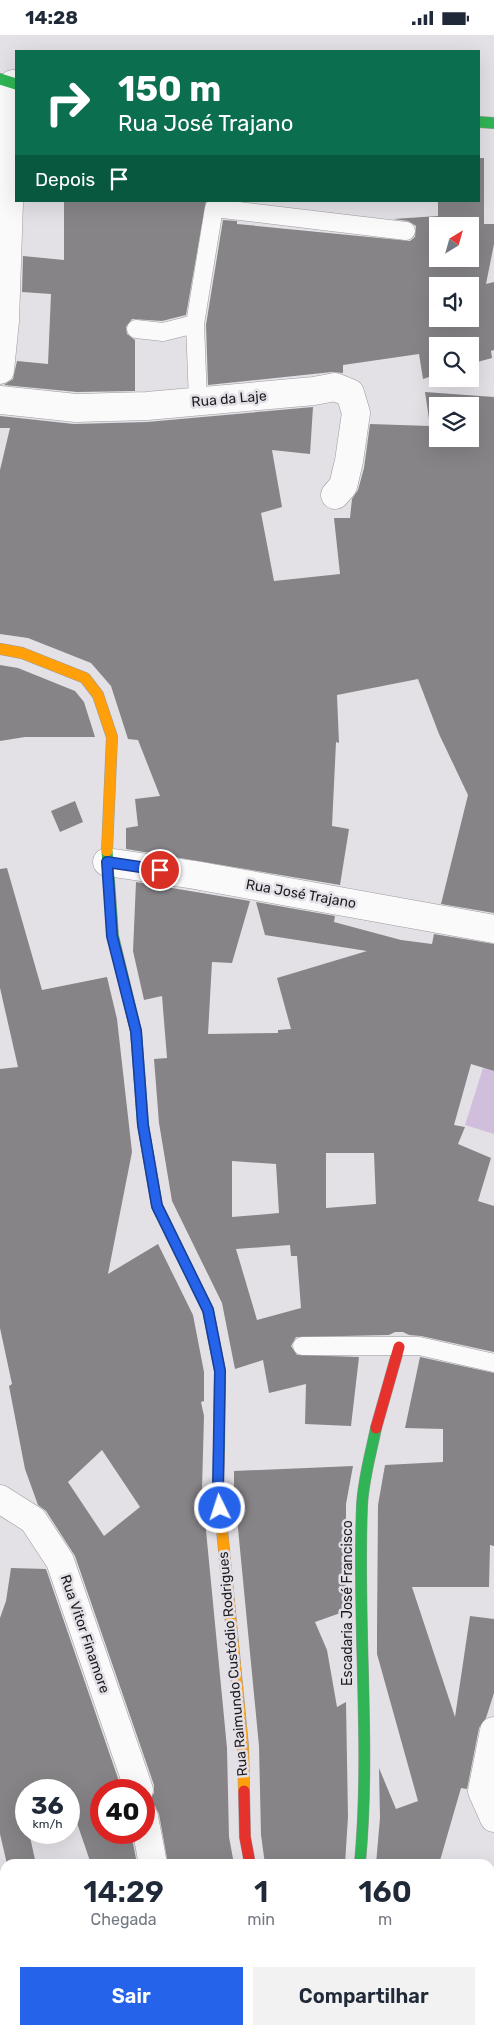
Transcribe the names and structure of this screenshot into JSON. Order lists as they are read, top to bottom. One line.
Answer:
{"streets":{"street":["Rua da Laje","Rua José Trajano","Escadaria José Francisco","Rua Vitor Finamore","Rua Raimundo Custódio Rodrigues"]},"crossings":[["Rua José Trajano","Rua Raimundo Custódio Rodrigues"]],"north":"top right","page":{"status":"14:28","turn":["150 m","Rua José Trajano"],"then":"Depois","speed":"36 km/h","limit":"40","eta":["14:29","Chegada","1","min","160","m"],"buttons":["Sair","Compartilhar"]}}
